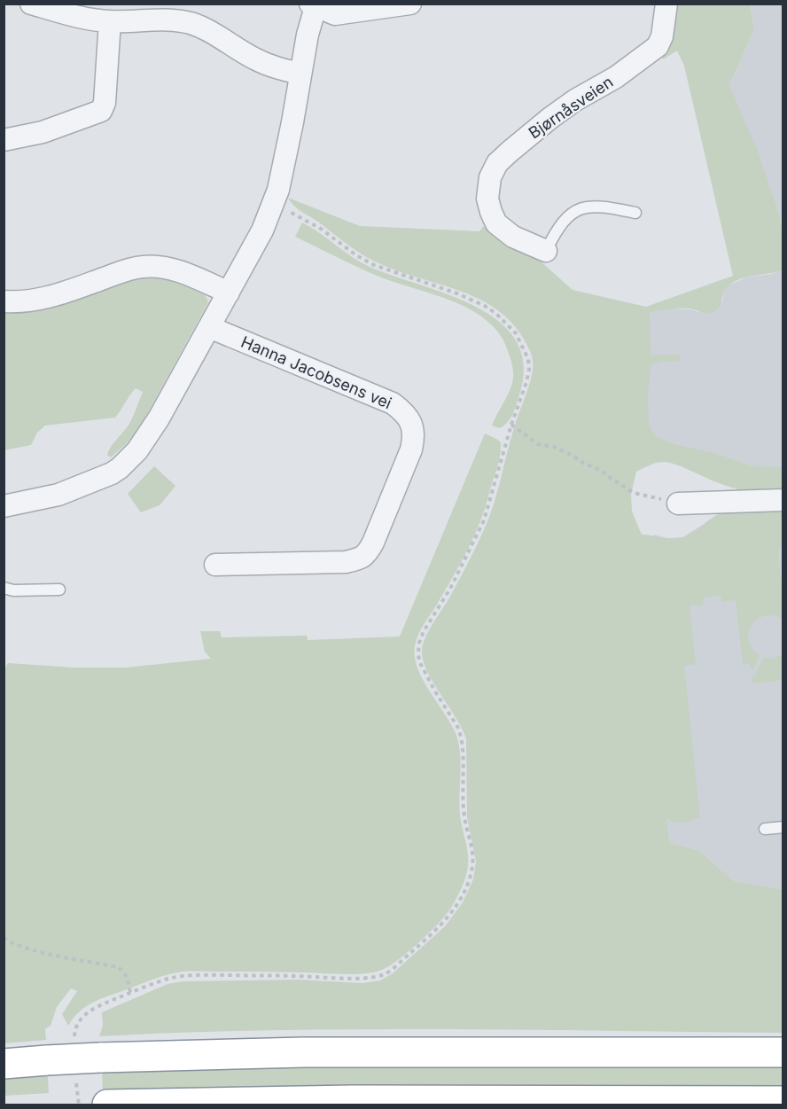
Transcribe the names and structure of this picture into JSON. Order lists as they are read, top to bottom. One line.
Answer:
{"streets":{"street":["Bjørnåsveien","Hanna Jacobsens vei"]}}
